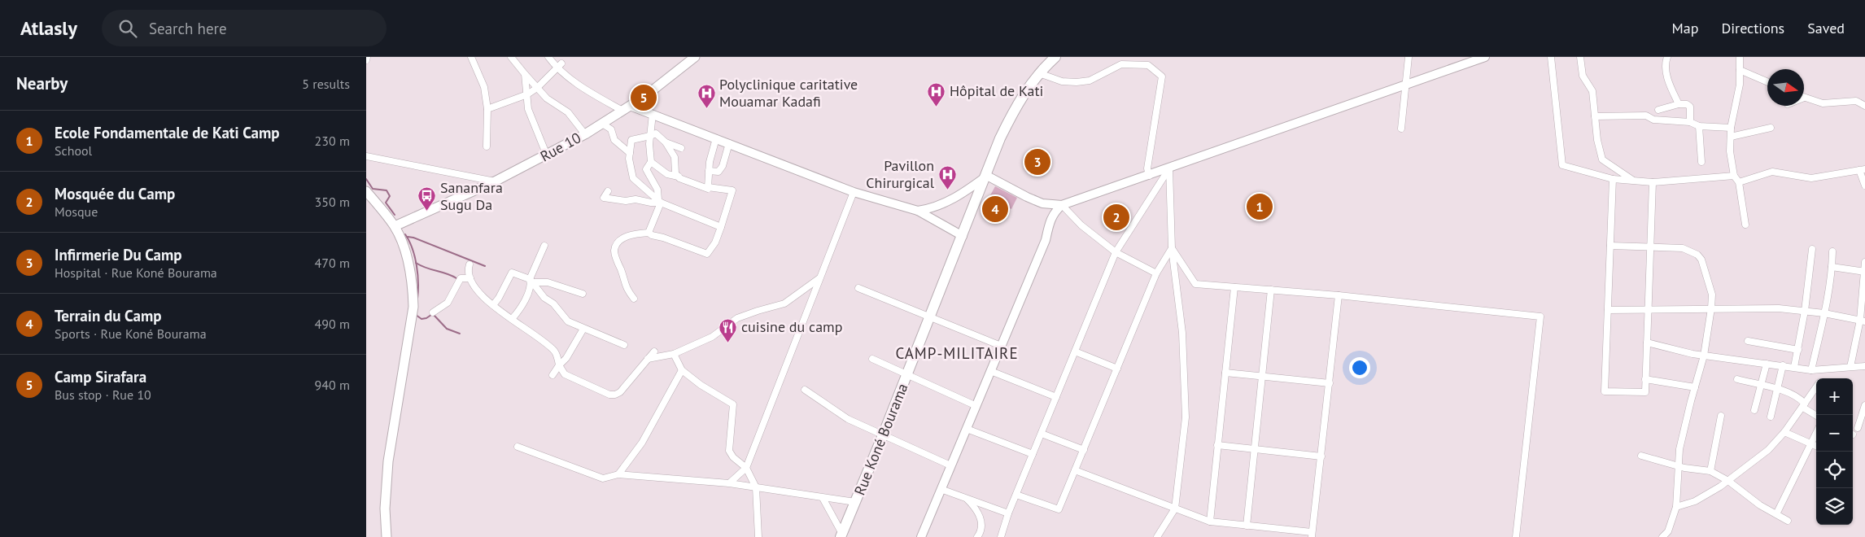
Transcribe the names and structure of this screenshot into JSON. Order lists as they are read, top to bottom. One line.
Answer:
{"streets":{"highway":["Rue Koné Bourama"],"main road":["Rue 10"]},"districts":["CAMP-MILITAIRE"],"places":{"hospital":["Hôpital de Kati","Polyclinique caritative Mouamar Kadafi","Pavillon Chirurgical"],"bus stop":["Sananfara Sugu Da"],"restaurant":["cuisine du camp"]},"north":"right","page":{"header":"Atlasly","search":"Search here","nav":["Map","Directions","Saved"],"heading":["Nearby","5 results"],"pins":["5","3","1","4","2"],"list":[{"mark":"1","name":"Ecole Fondamentale de Kati Camp","note":"School","value":"230 m"},{"mark":"2","name":"Mosquée du Camp","note":"Mosque","value":"350 m"},{"mark":"3","name":"Infirmerie Du Camp","note":"Hospital · Rue Koné Bourama","value":"470 m"},{"mark":"4","name":"Terrain du Camp","note":"Sports · Rue Koné Bourama","value":"490 m"},{"mark":"5","name":"Camp Sirafara","note":"Bus stop · Rue 10","value":"940 m"}],"map_buttons":["+","−"]}}
